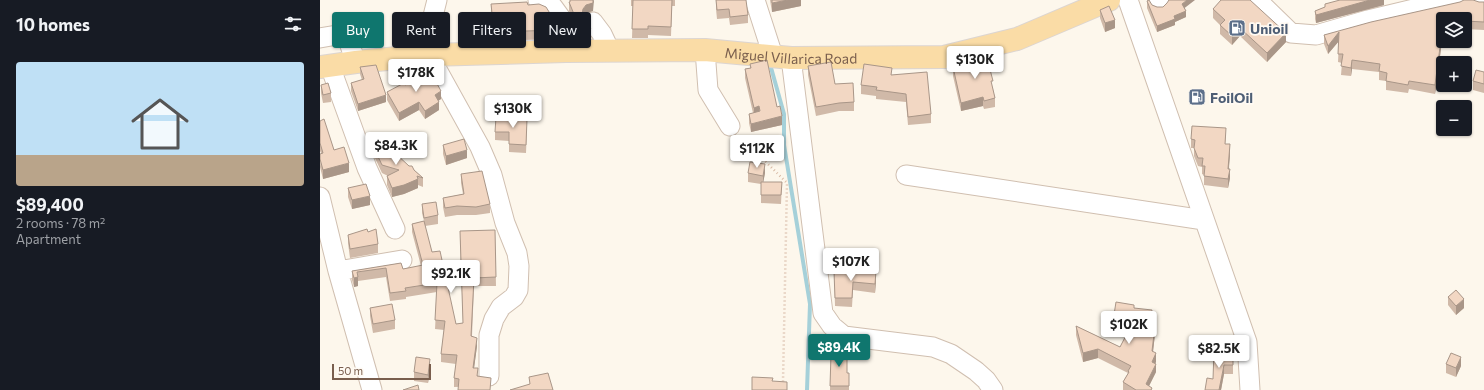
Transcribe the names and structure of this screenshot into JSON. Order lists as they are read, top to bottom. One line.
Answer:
{"streets":{"main road":["Miguel Villarica Road"]},"places":{"fuel station":["Unioil","FoilOil"]},"scale_bar":"50 m","page":{"heading":"10 homes","map_buttons":["+","−"],"chip":["Buy","Rent","Filters","New"],"price":["$130K","$178K","$130K","$84.3K","$112K","$107K","$92.1K","$102K","$89.4K","$82.5K"],"list":[{"name":"$89,400","note":"2 rooms · 78 m² · Apartment"}],"scale":"50 m"}}
